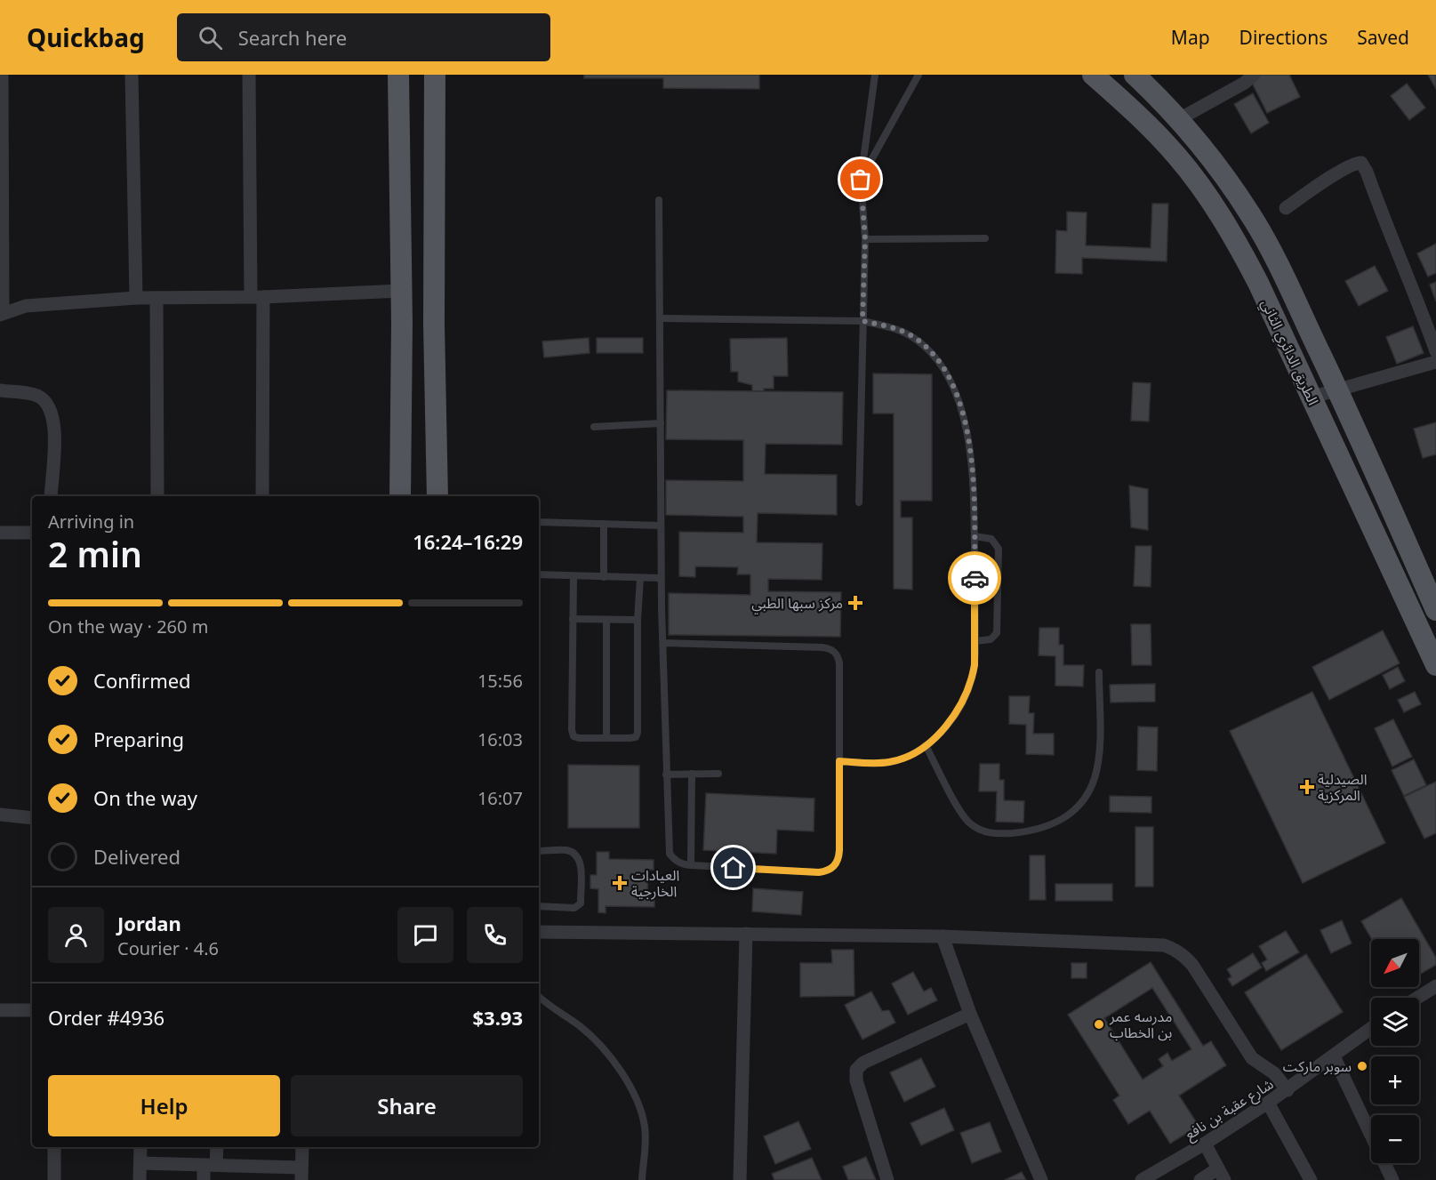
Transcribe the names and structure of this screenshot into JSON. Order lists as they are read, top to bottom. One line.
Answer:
{"streets":{"main road":["الطريق الدائري الثاني"],"street":["شارع عقبة بن نافع"]},"places":{"health":["مركز سبها الطبي","الصيدلية المركزية","العيادات الخارجية"],"other":["مدرسه عمر بن الخطاب","سوبر ماركت"]},"north":"bottom left","page":{"header":"Quickbag","search":"Search here","nav":["Map","Directions","Saved"],"heading":["2 min","Arriving in","16:24–16:29"],"panel":["Jordan","Courier · 4.6","Order #4936","$3.93"],"bar":"On the way · 260 m","list":[["Confirmed","15:56"],["Preparing","16:03"],["On the way","16:07"],"Delivered"],"map_buttons":["+","−"],"buttons":["Help","Share"]}}
